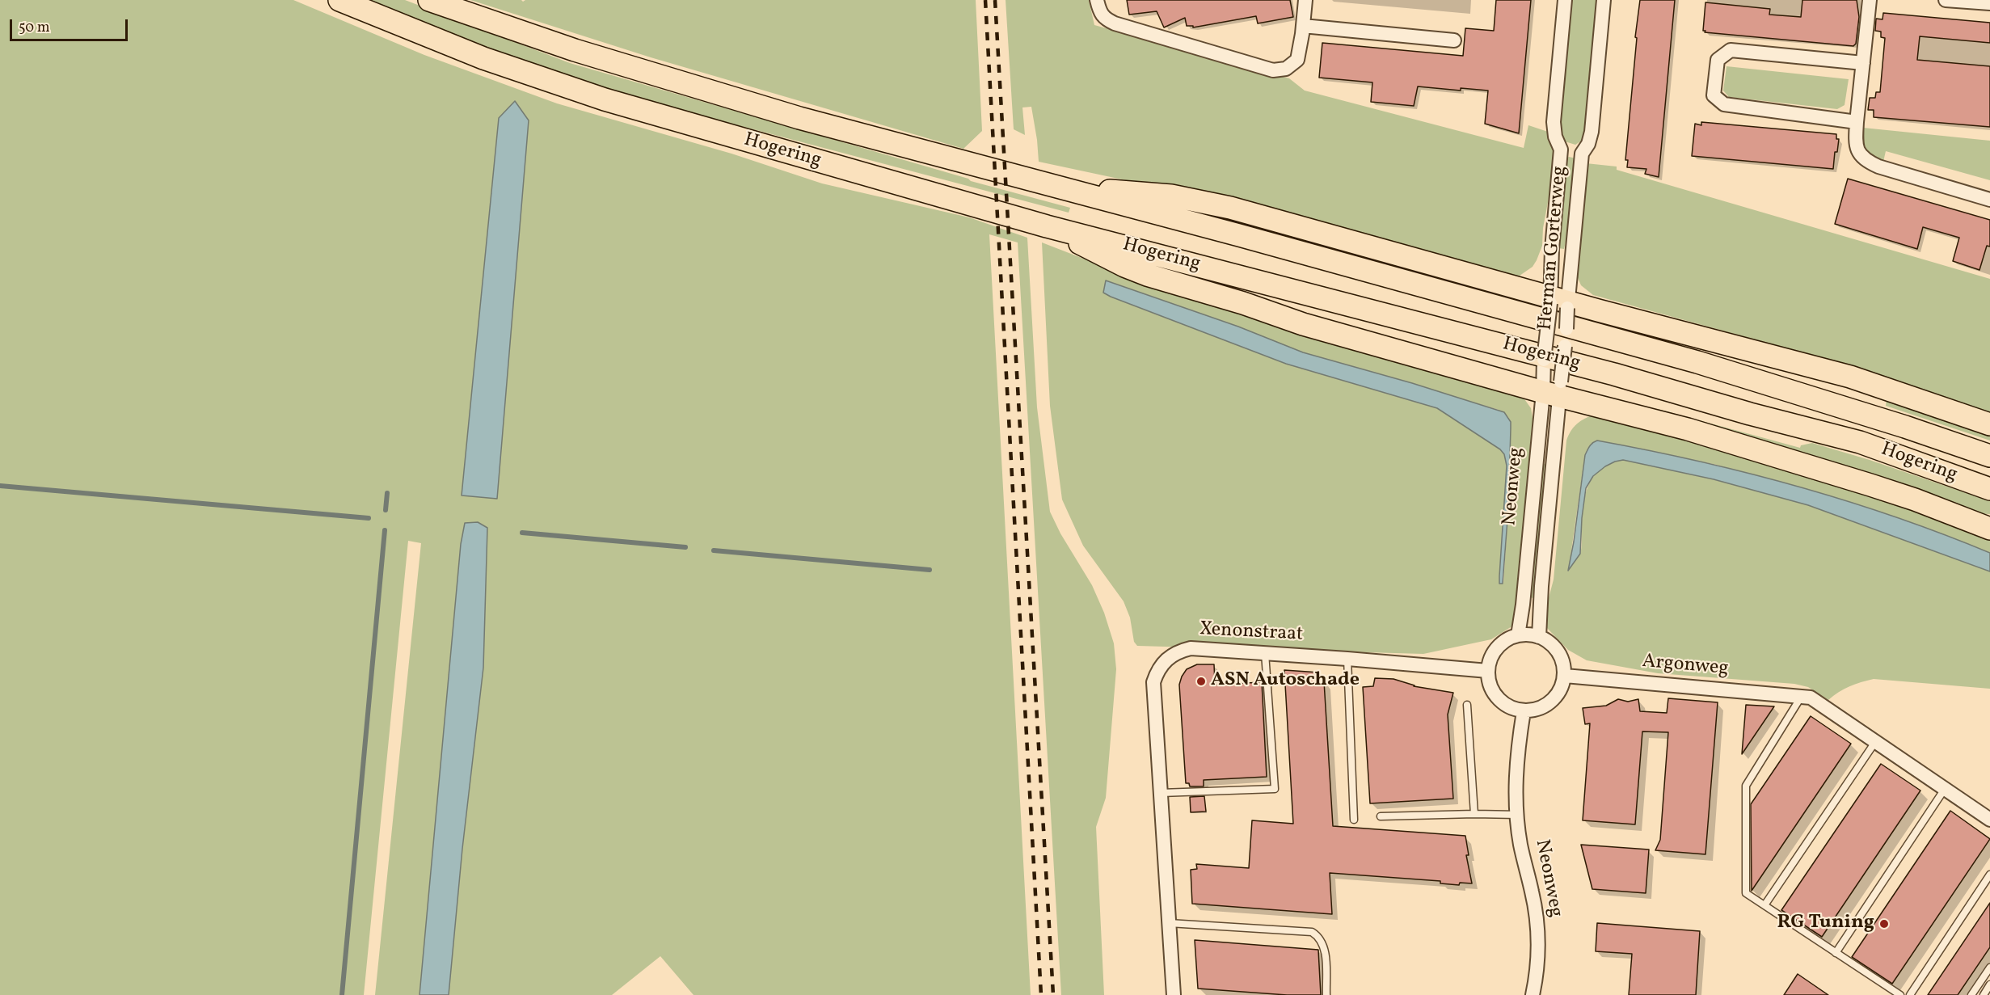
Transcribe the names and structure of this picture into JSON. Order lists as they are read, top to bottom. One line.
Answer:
{"streets":{"highway":["Hogering"],"street":["Herman Gorterweg","Neonweg","Xenonstraat","Argonweg"]},"crossings":[["Herman Gorterweg","Neonweg"],["Neonweg","Xenonstraat"],["Neonweg","Argonweg"],["Xenonstraat","Argonweg"]],"places":["ASN Autoschade","RG Tuning"],"scale_bar":"50 m"}
